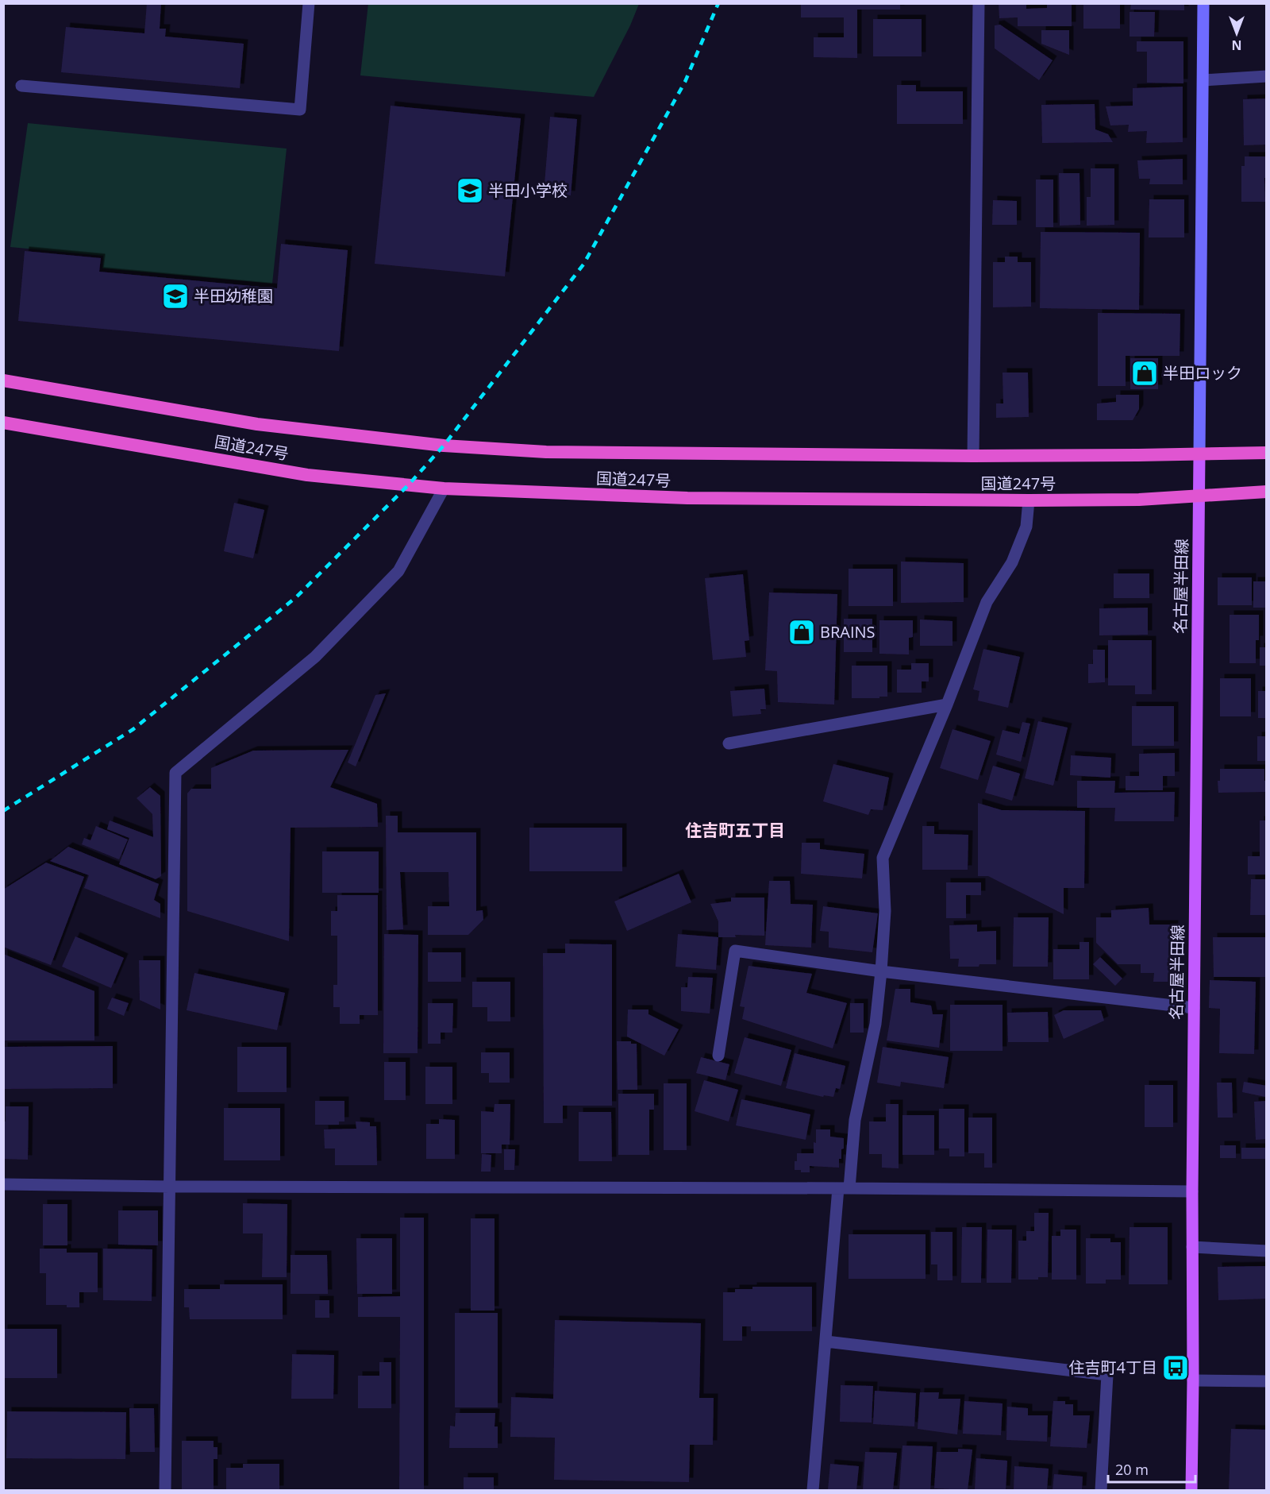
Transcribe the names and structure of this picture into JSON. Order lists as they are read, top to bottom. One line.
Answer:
{"streets":{"highway":["国道247号"],"main road":["名古屋半田線"]},"crossings":[["国道247号","名古屋半田線"]],"districts":["住吉町五丁目"],"places":{"school or university":["半田小学校","半田幼稚園"],"shop":["半田ロック","BRAINS"],"bus stop":["住吉町4丁目"]},"scale_bar":"20 m","north":"bottom"}
